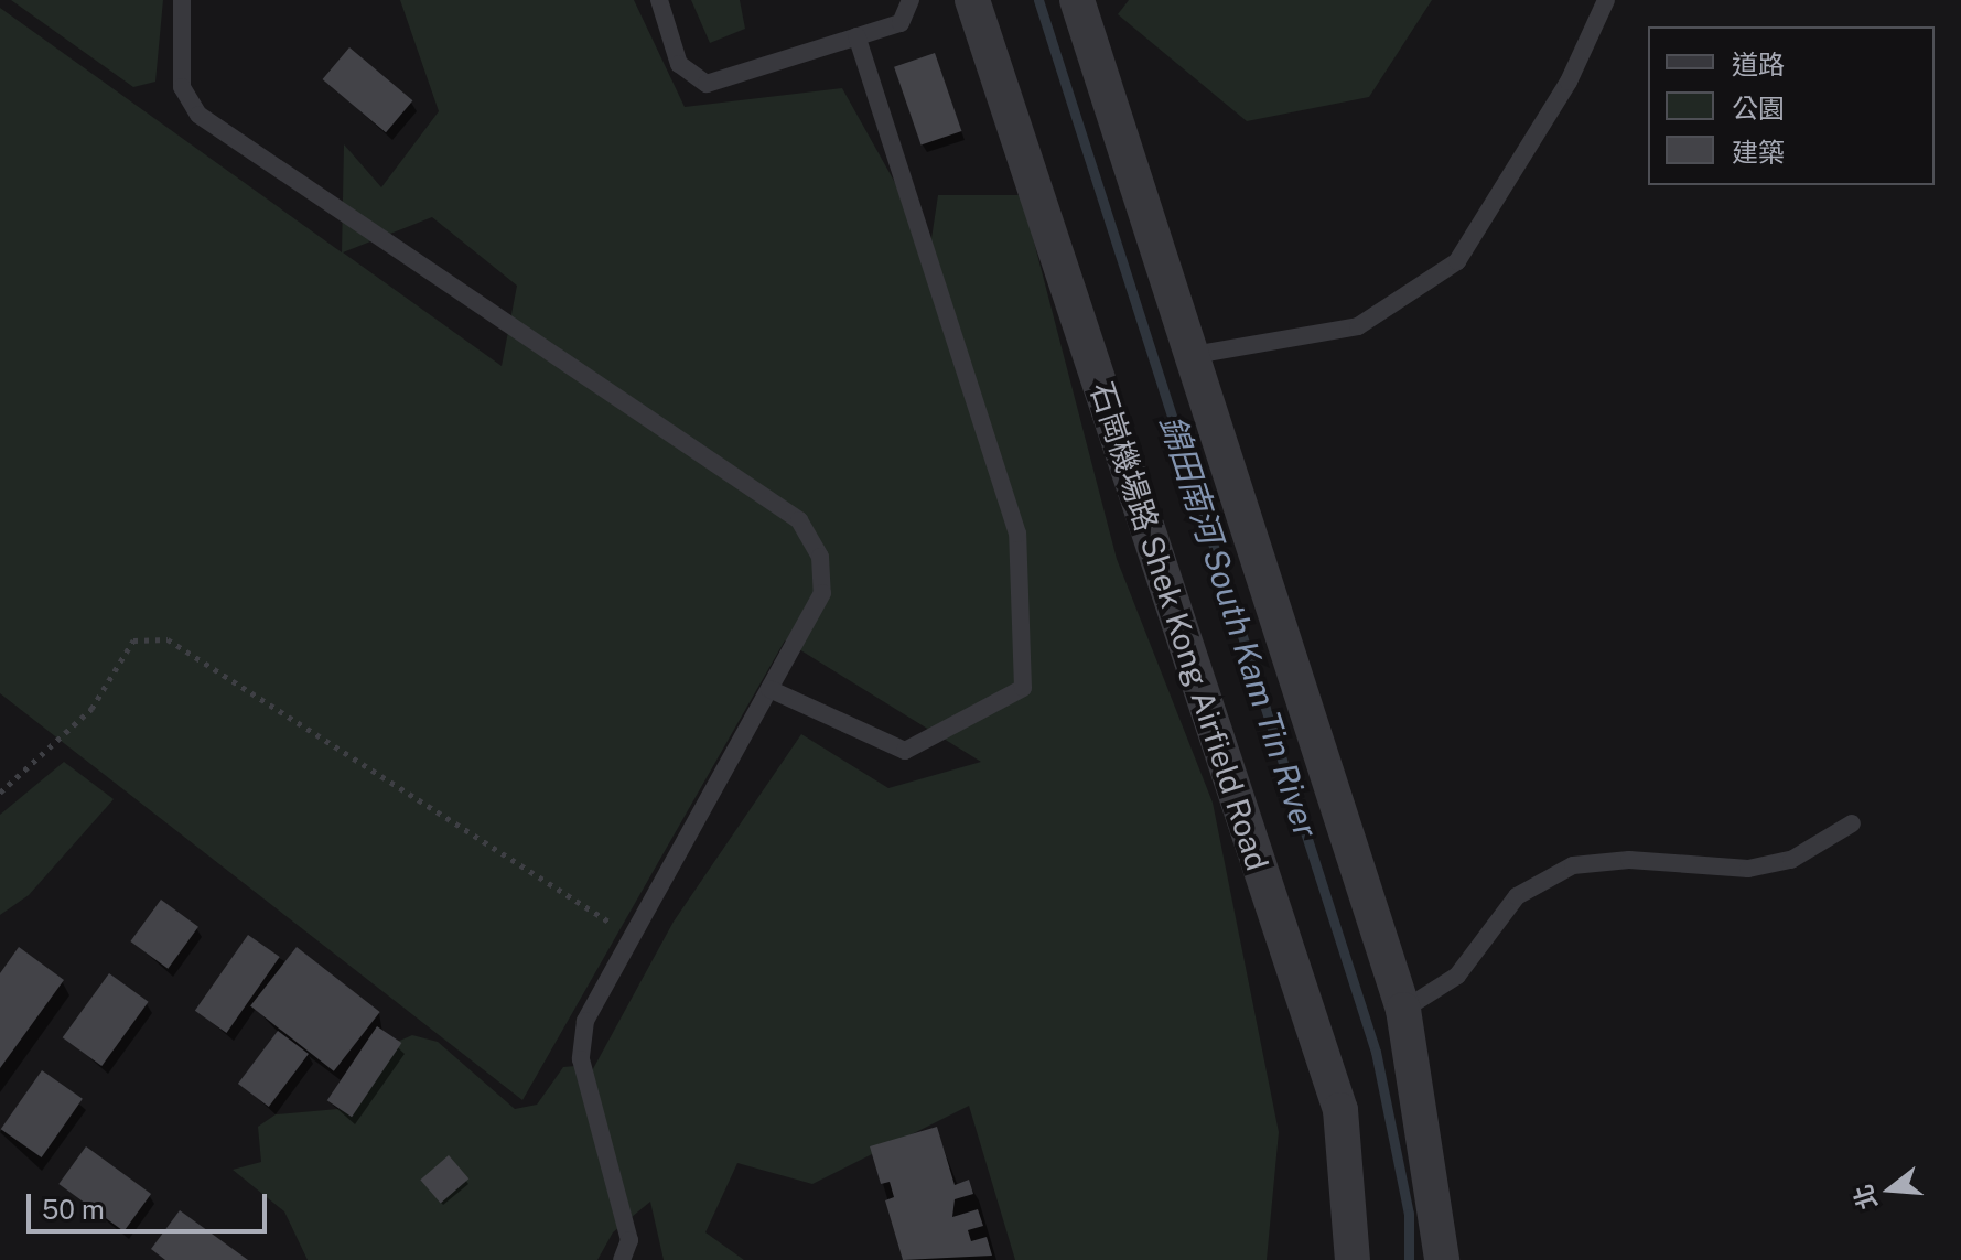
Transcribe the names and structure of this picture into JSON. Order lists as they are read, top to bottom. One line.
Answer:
{"streets":{"street":["石崗機場路 Shek Kong Airfield Road"]},"water":["錦田南河 South Kam Tin River"],"legend":["道路","公園","建築"],"scale_bar":"50 m","north":"left"}
